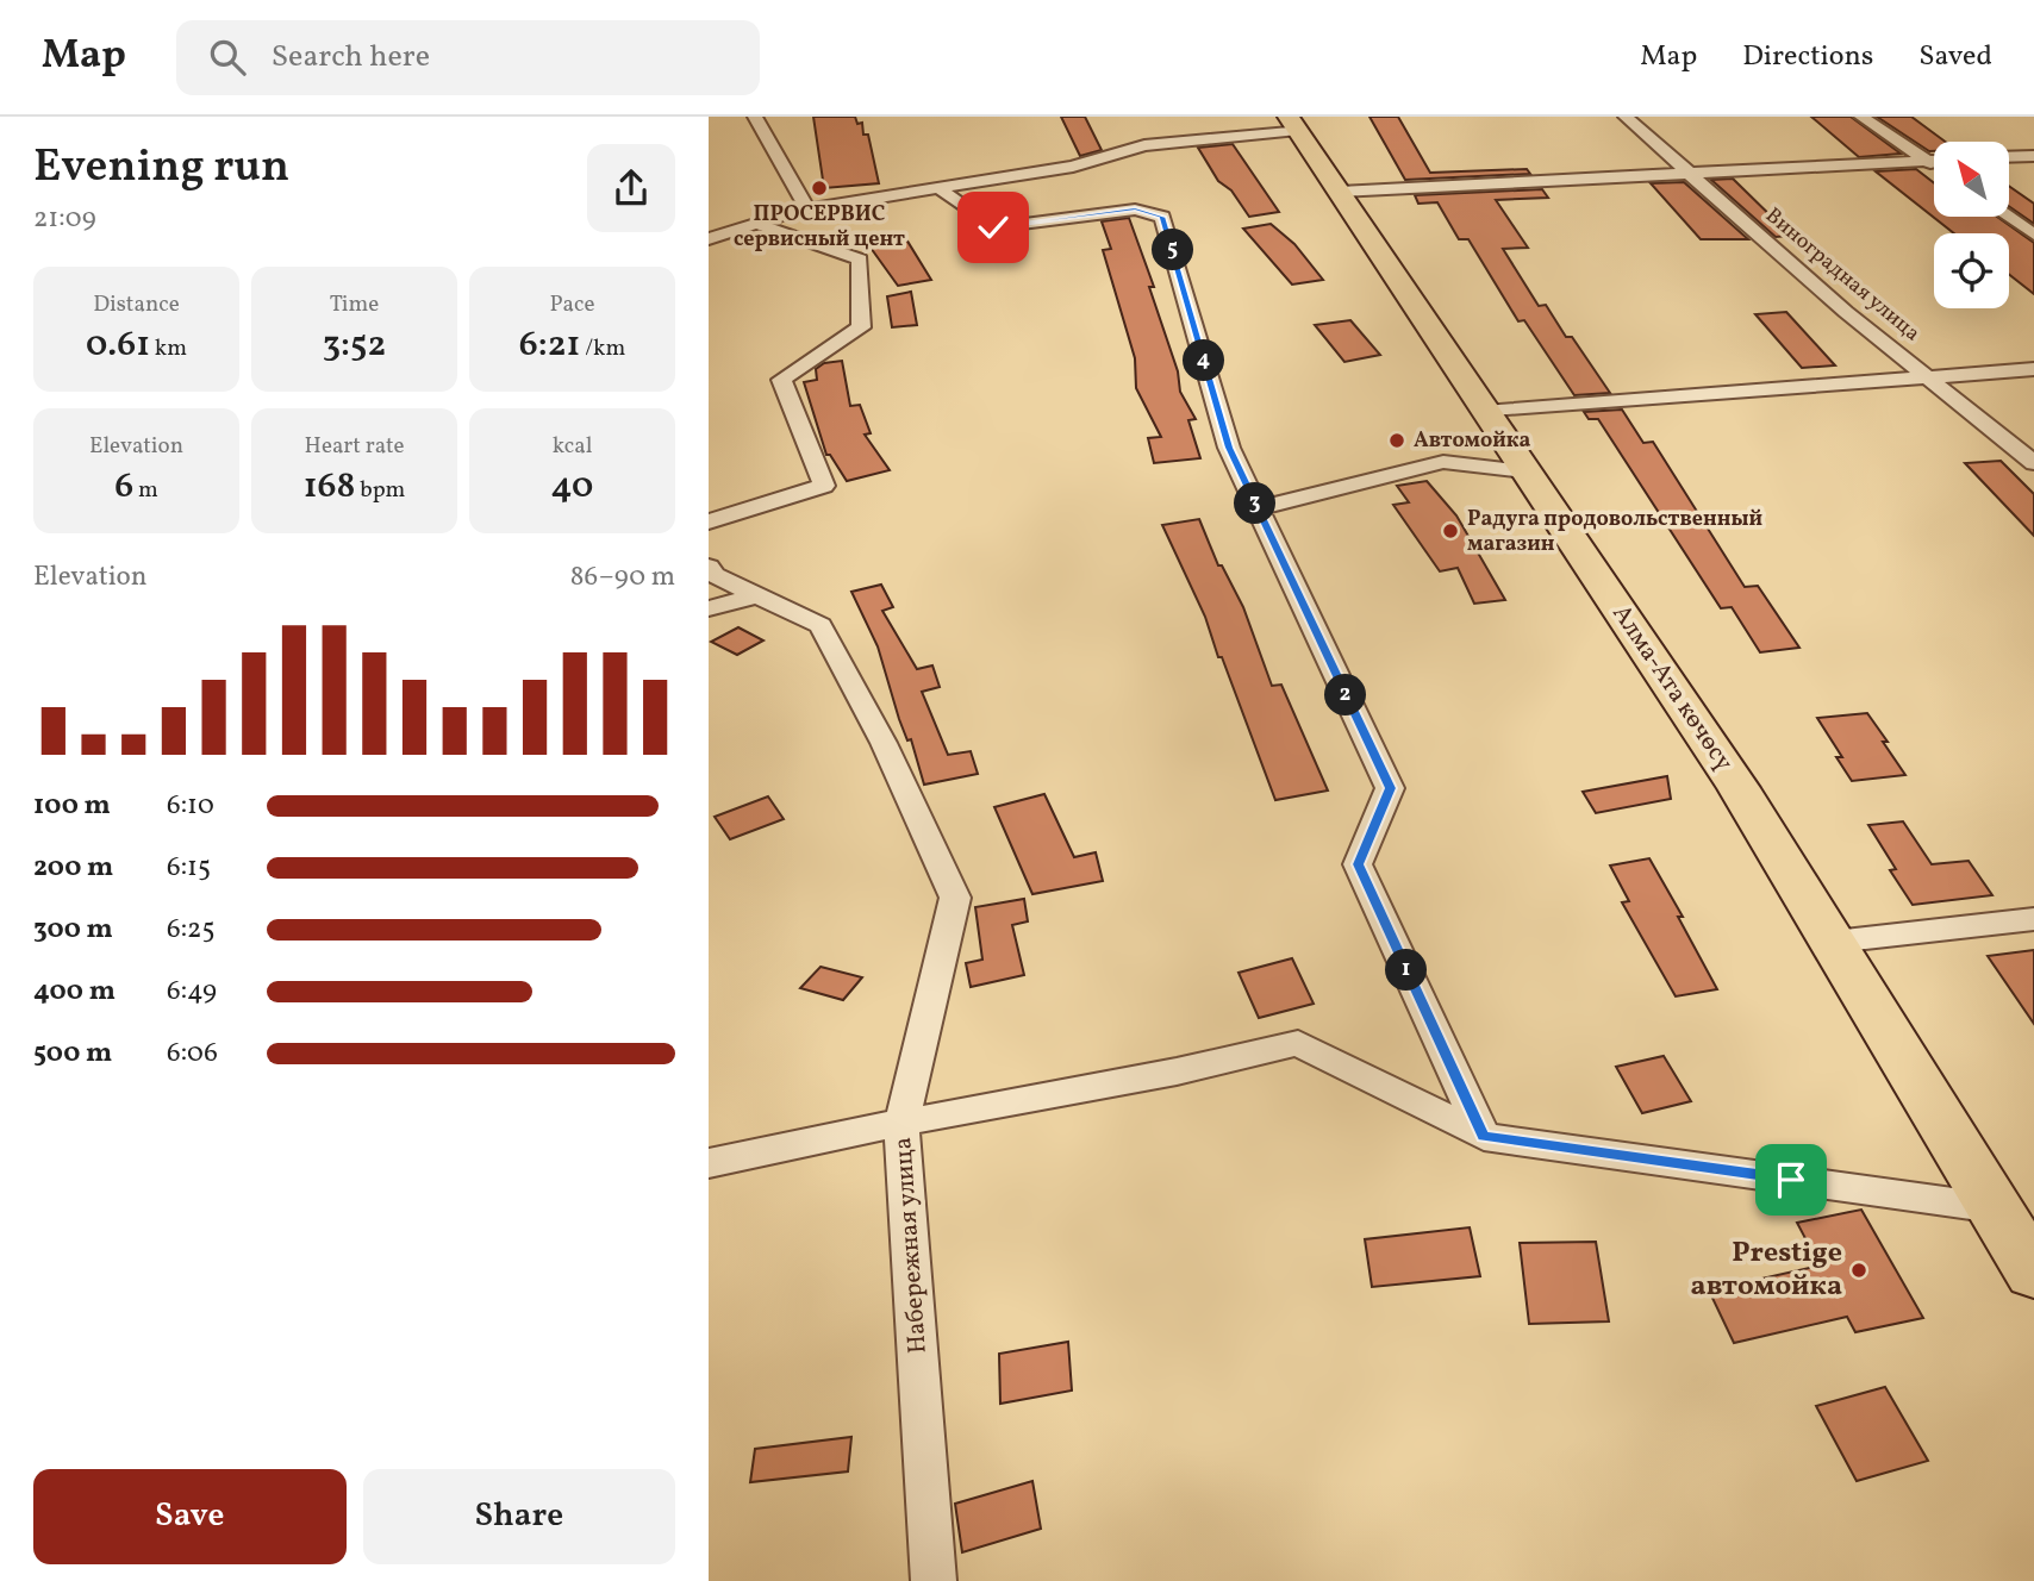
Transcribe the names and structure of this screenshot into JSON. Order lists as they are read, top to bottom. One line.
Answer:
{"streets":{"highway":["Алма-Ата көчөсү"],"street":["Виноградная улица","Набережная улица"]},"places":["ПРОСЕРВИС сервисный цент","Автомойка","Радуга продовольственный магазин","Prestige автомойка"],"north":"top left","page":{"header":"Map","search":"Search here","nav":["Map","Directions","Saved"],"heading":["Evening run","21:09"],"pins":["5","4","3","2","1"],"stats":[["Distance","0.61 km"],["Time","3:52"],["Pace","6:21 /km"],["Elevation","6 m"],["Heart rate","168 bpm"],["kcal","40"]],"chart":["Elevation","86–90 m"],"list":[{"name":"100 m","note":"6:10"},{"name":"200 m","note":"6:15"},{"name":"300 m","note":"6:25"},{"name":"400 m","note":"6:49"},{"name":"500 m","note":"6:06"}],"buttons":["Save","Share"]}}
